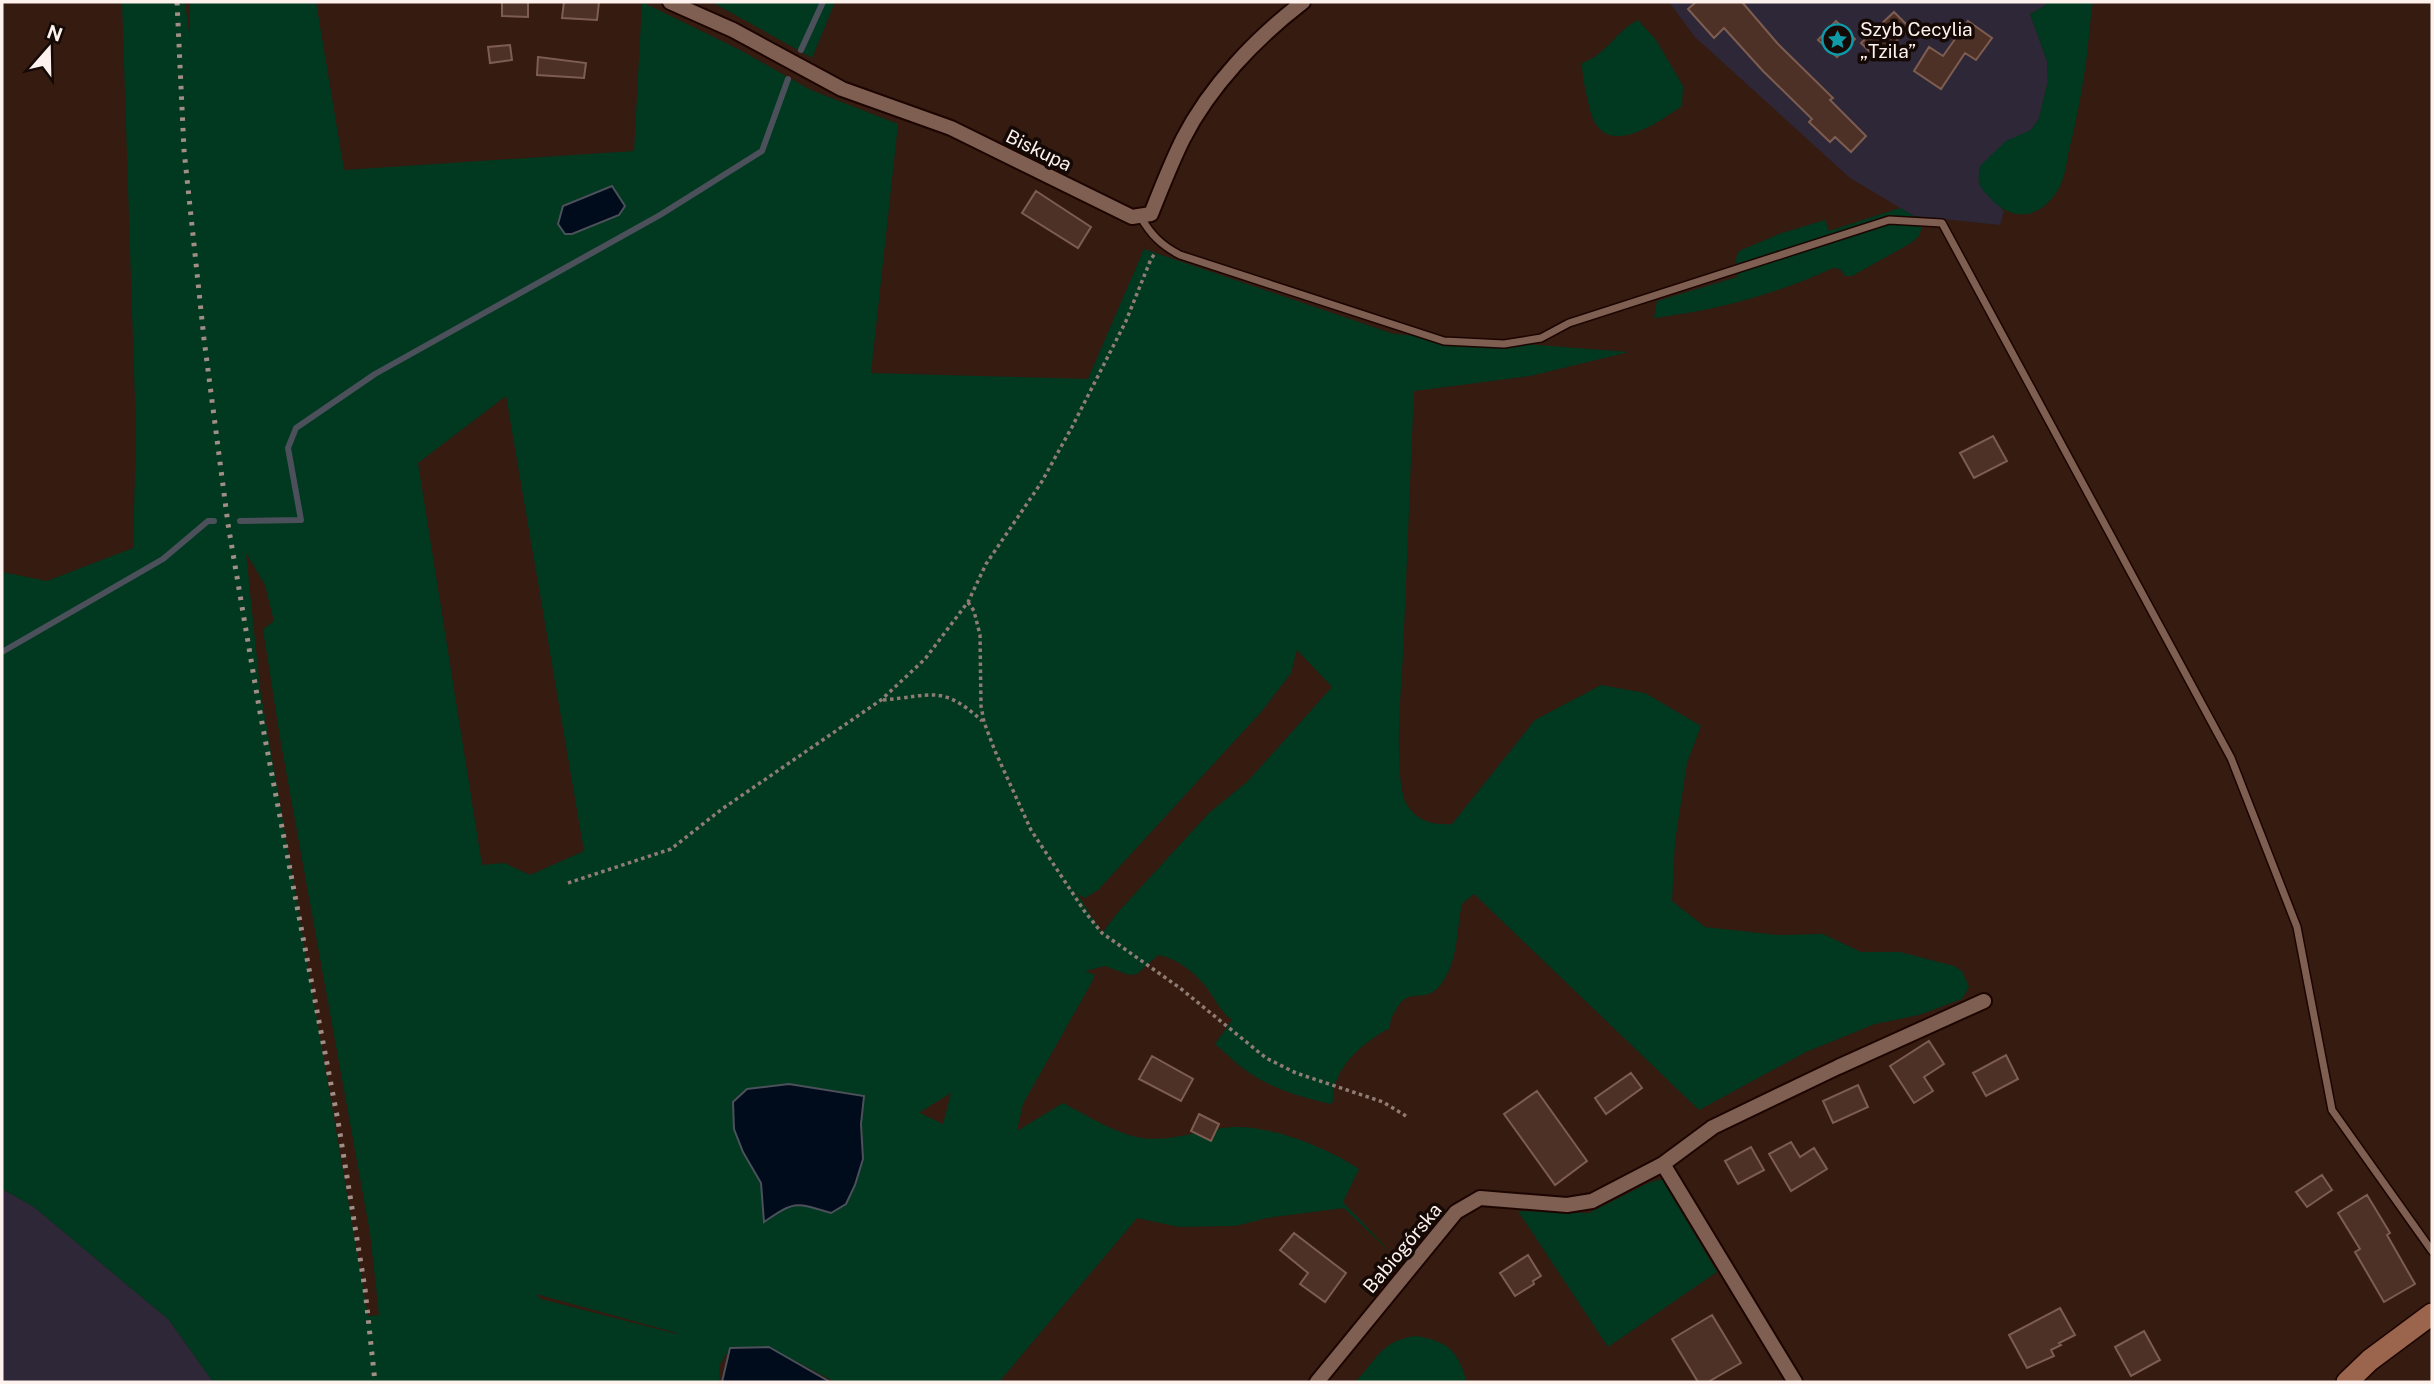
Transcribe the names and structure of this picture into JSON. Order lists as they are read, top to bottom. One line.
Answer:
{"streets":{"street":["Biskupa","Babiogórska"]},"places":{"place":["Szyb Cecylia „Tzila”"]},"north":"top"}
